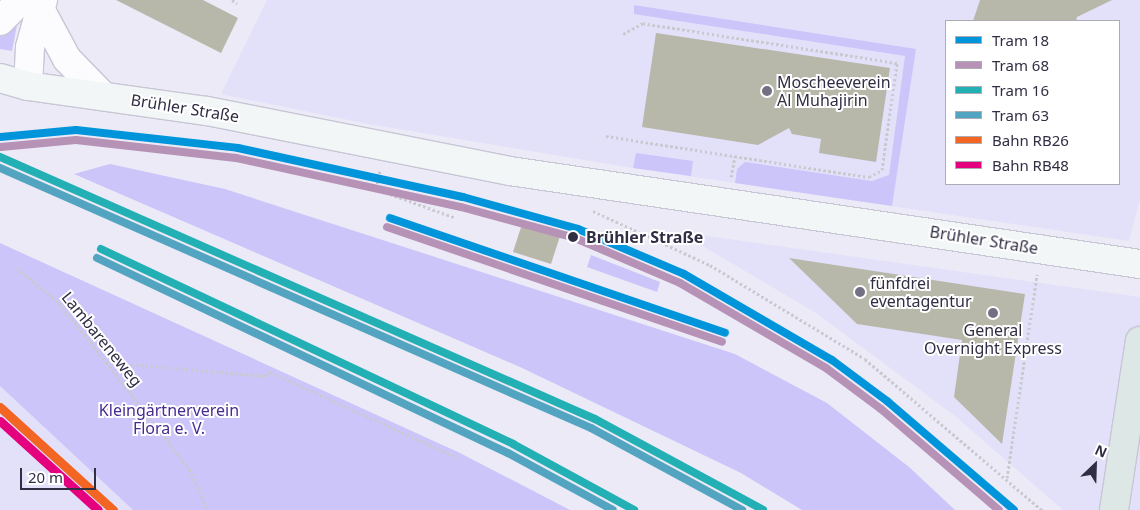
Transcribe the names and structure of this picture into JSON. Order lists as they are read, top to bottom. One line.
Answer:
{"streets":{"main road":["Brühler Straße"],"path":["Lambareneweg"]},"parks":["Kleingärtnerverein Flora e. V."],"places":["Moscheeverein Al Muhajirin","Brühler Straße","fünfdrei eventagentur","General Overnight Express"],"lines":["tram line 18","tram line 68","tram line 16","tram line 63","rail line RB26","rail line RB48"],"legend":["Tram 18","Tram 68","Tram 16","Tram 63","Bahn RB26","Bahn RB48"],"scale_bar":"20 m","north":"top right"}
